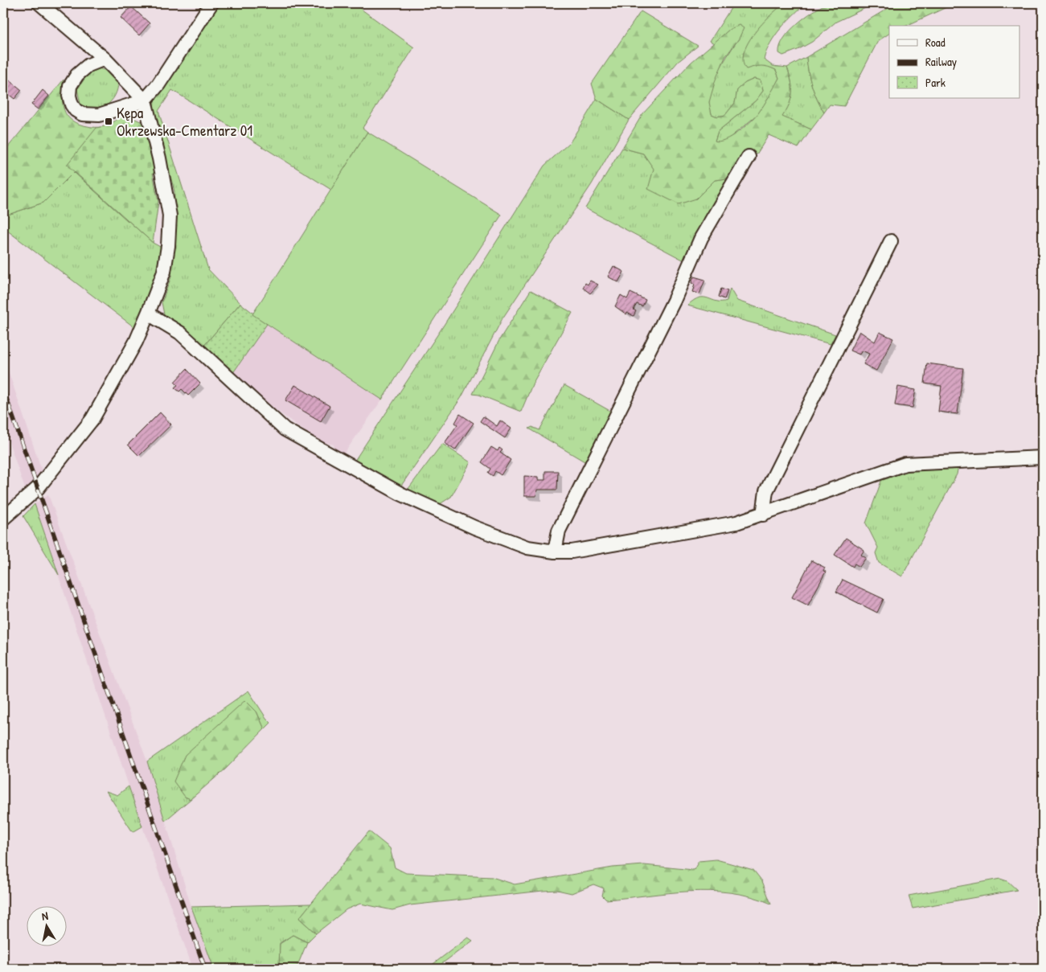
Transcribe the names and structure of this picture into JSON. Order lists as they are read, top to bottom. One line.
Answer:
{"places":{"transit":["Kępa Okrzewska-Cmentarz 01"]},"legend":["Road","Railway","Park"],"north":"top"}
